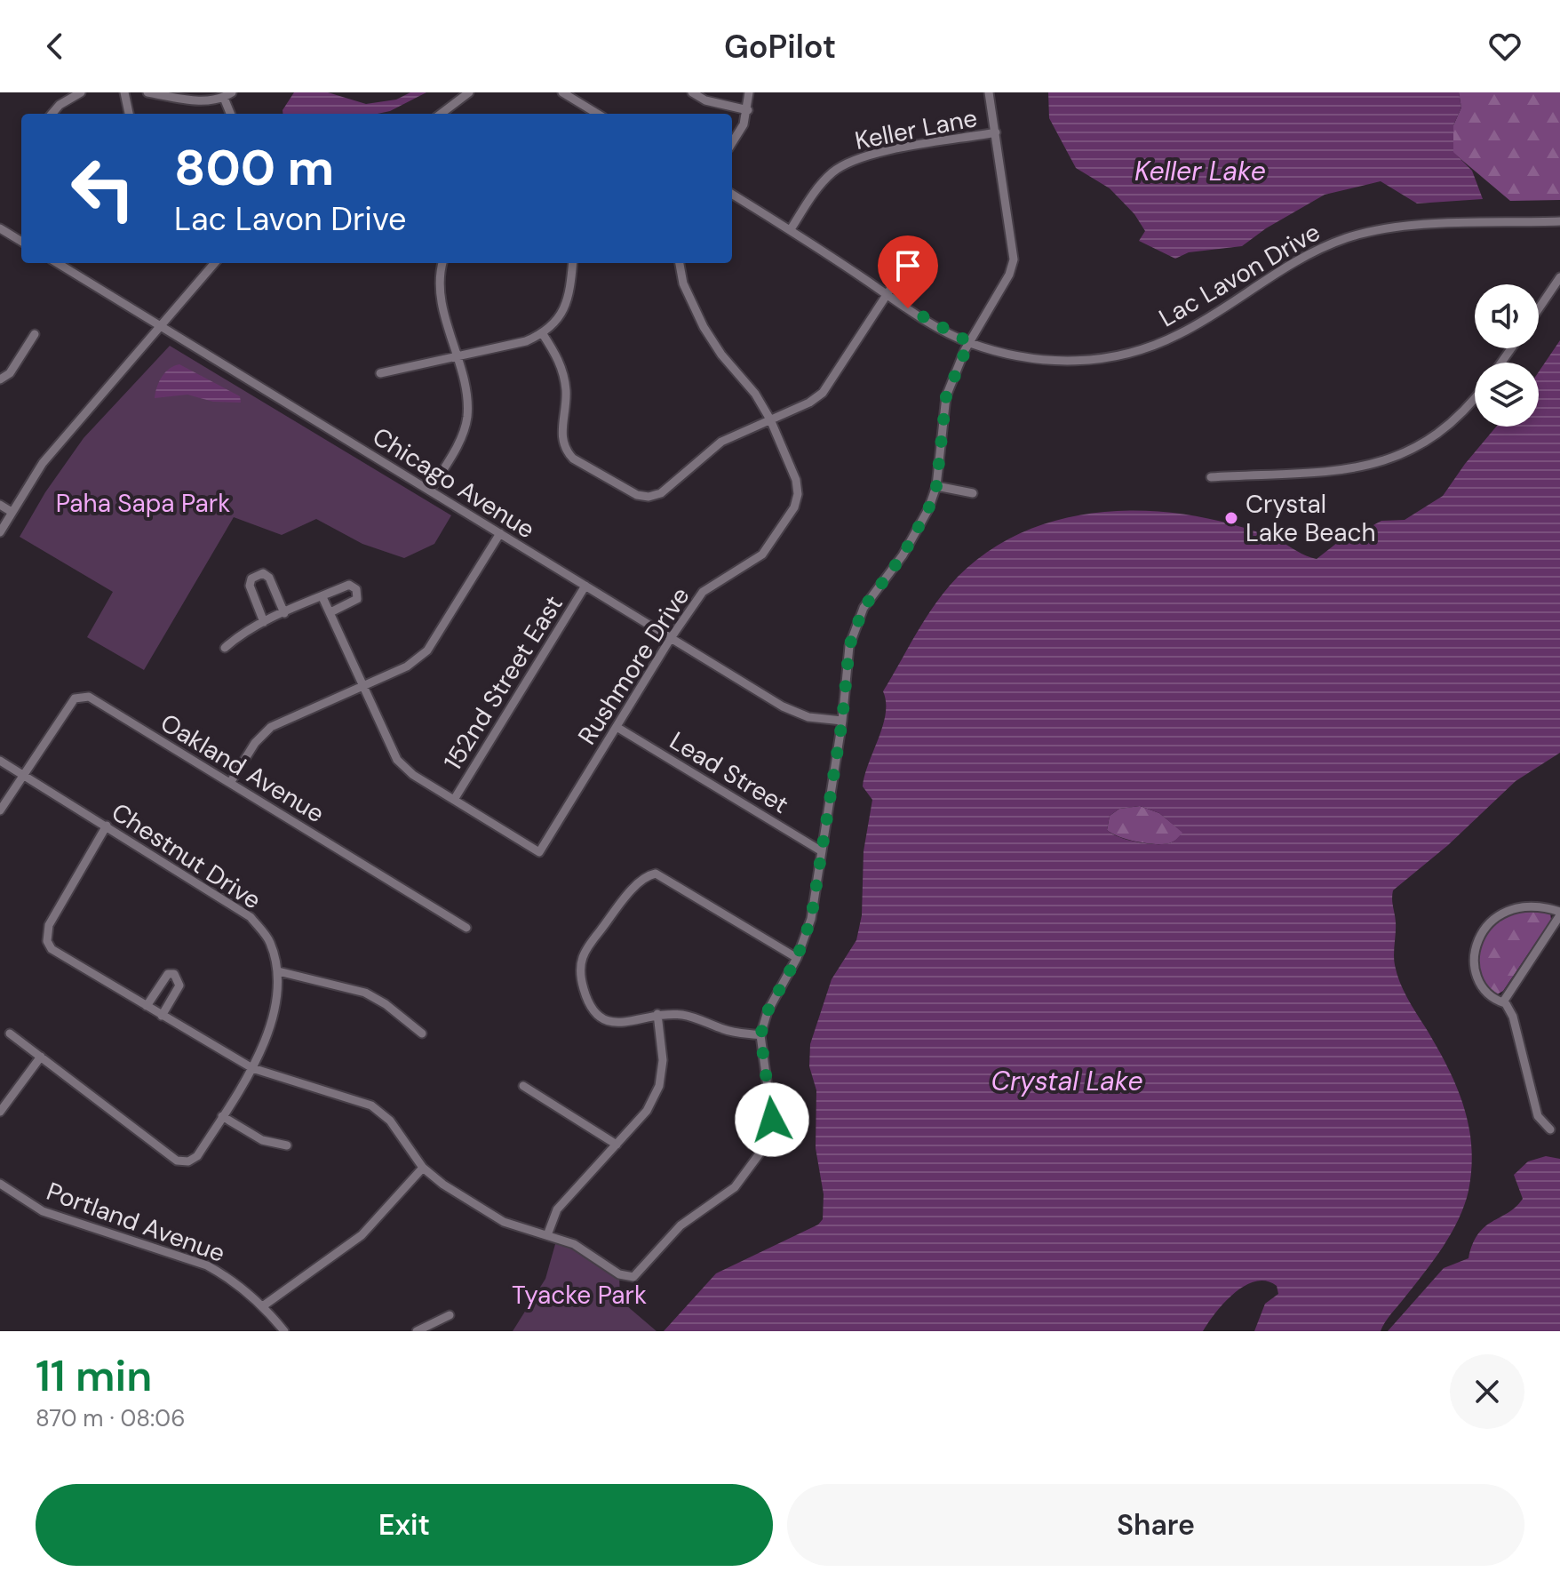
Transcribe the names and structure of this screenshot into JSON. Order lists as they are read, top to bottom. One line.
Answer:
{"streets":{"street":["Keller Lane","Lac Lavon Drive","Chicago Avenue","Rushmore Drive","152nd Street East","Oakland Avenue","Lead Street","Chestnut Drive","Portland Avenue"]},"crossings":[["Keller Lane","Lac Lavon Drive"],["Chicago Avenue","Rushmore Drive"],["Chicago Avenue","152nd Street East"],["Rushmore Drive","152nd Street East"],["Rushmore Drive","Lead Street"],["Oakland Avenue","Chestnut Drive"]],"water":["Keller Lake","Crystal Lake"],"parks":["Paha Sapa Park","Tyacke Park"],"places":["Crystal Lake Beach"],"page":{"header":"GoPilot","turn":["800 m","Lac Lavon Drive"],"heading":["11 min","870 m · 08:06"],"buttons":["Exit","Share"]}}
